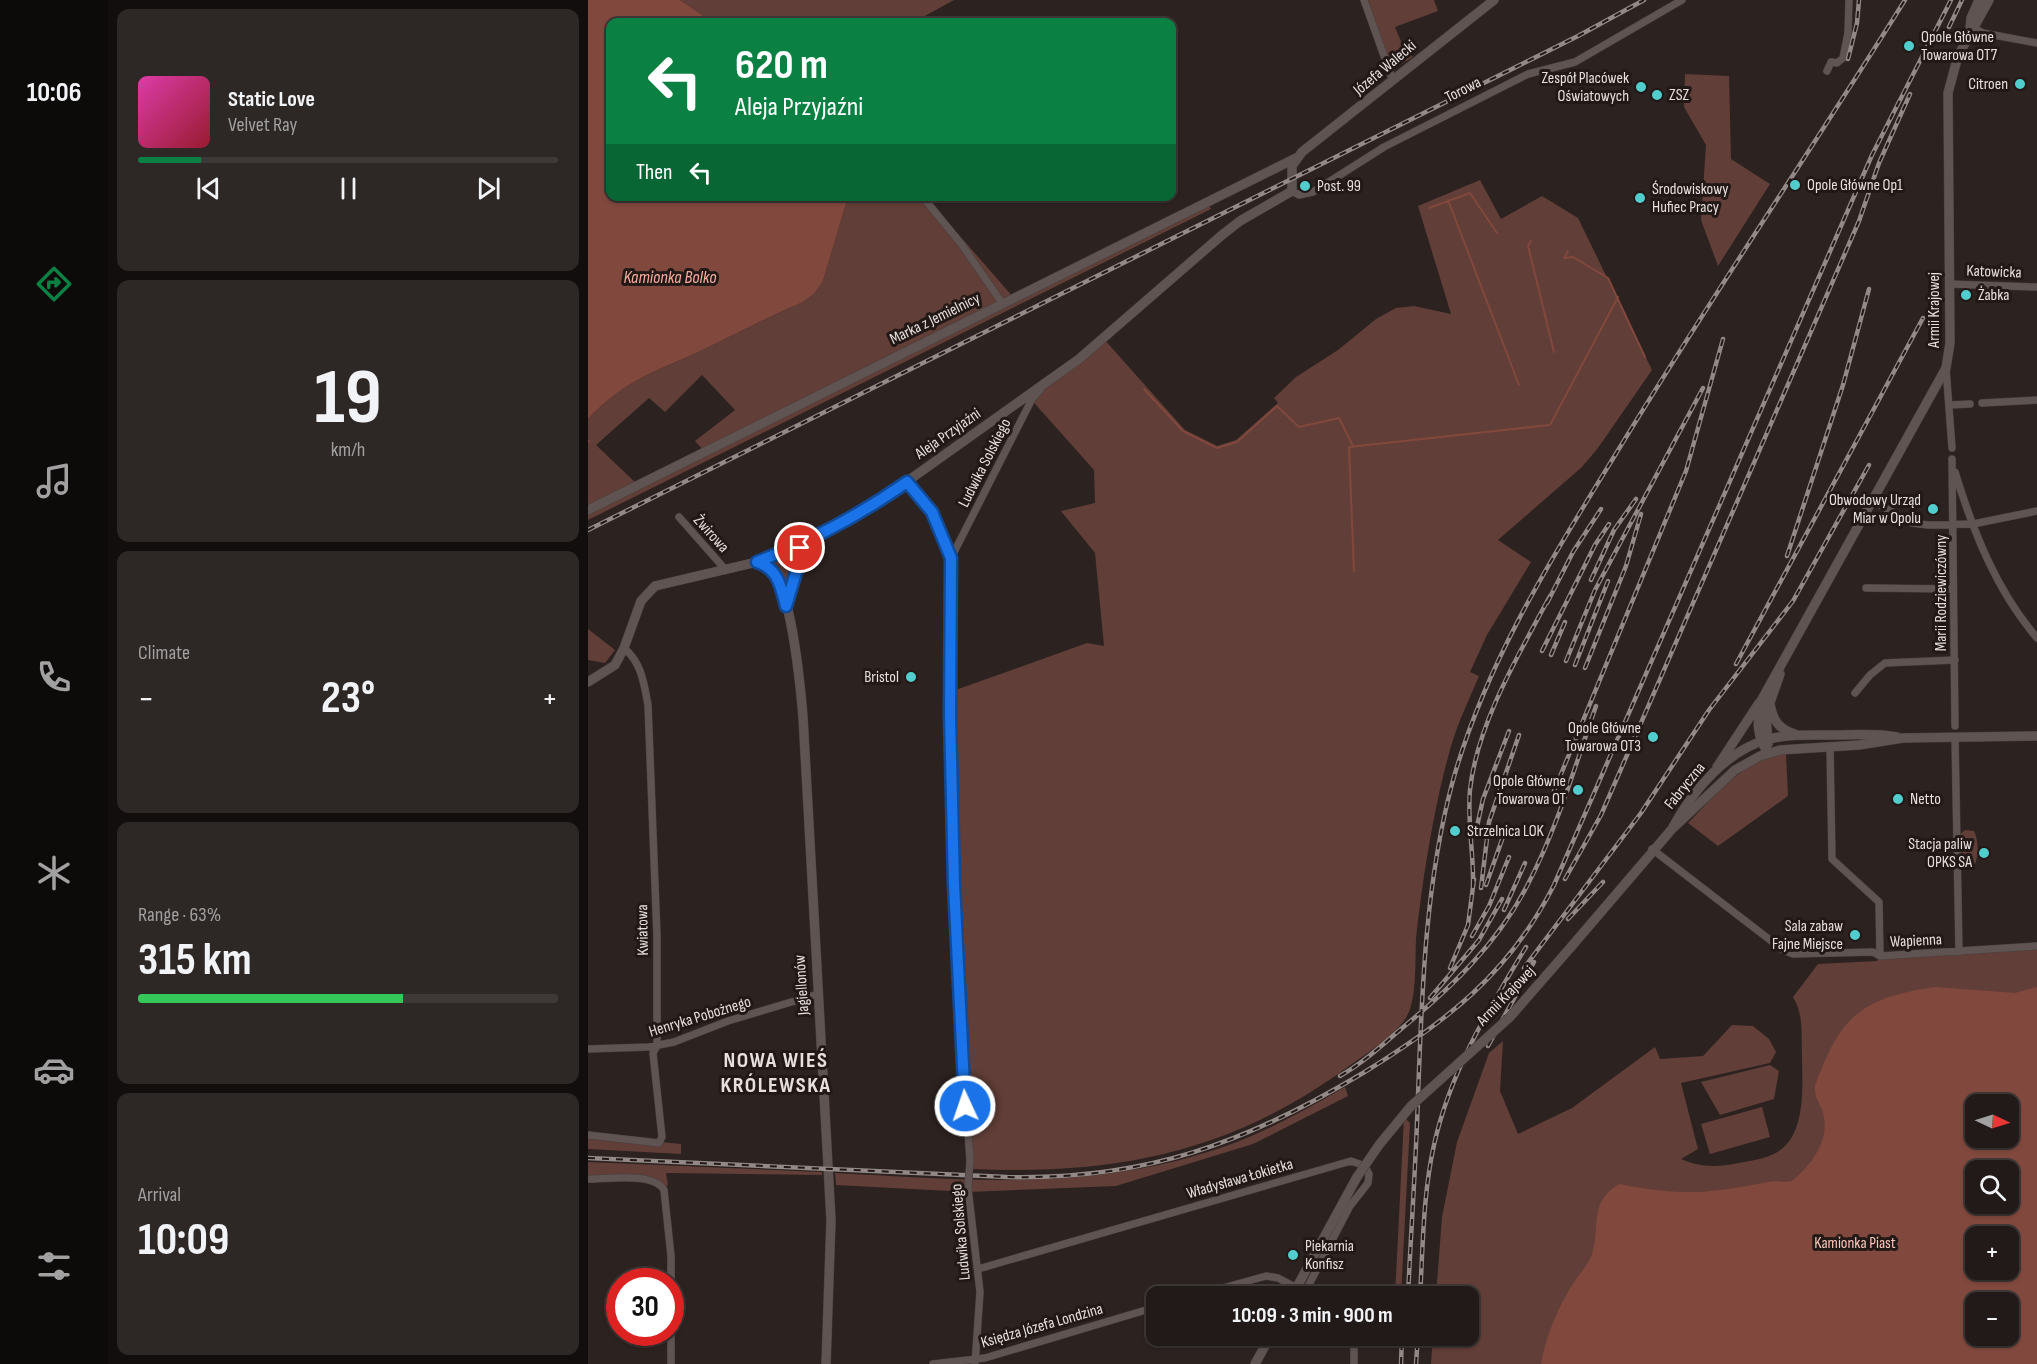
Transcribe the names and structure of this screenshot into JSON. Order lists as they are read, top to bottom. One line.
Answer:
{"streets":{"street":["Józefa Walecki","Torowa","Katowicka","Armii Krajowej","Marka z Jemielnicy","Aleja Przyjaźni","Ludwika Solskiego","Żwirowa","Marii Rodziewiczówny","Fabryczna","Kwiatowa","Wapienna","Jagiellonów","Henryka Pobożnego","Władysława Łokietka","Księdza Józefa Londzina"]},"crossings":[["Józefa Walecki","Marka z Jemielnicy"],["Torowa","Aleja Przyjaźni"],["Katowicka","Armii Krajowej"],["Armii Krajowej","Fabryczna"],["Aleja Przyjaźni","Ludwika Solskiego"],["Aleja Przyjaźni","Żwirowa"],["Aleja Przyjaźni","Kwiatowa"],["Aleja Przyjaźni","Jagiellonów"],["Ludwika Solskiego","Władysława Łokietka"],["Ludwika Solskiego","Księdza Józefa Londzina"],["Fabryczna","Wapienna"],["Kwiatowa","Henryka Pobożnego"],["Jagiellonów","Henryka Pobożnego"]],"districts":["NOWA WIEŚ KRÓLEWSKA"],"water":["Kamionka Bolko"],"parks":["Kamionka Piast"],"places":["Opole Główne Towarowa OT7","Citroen","Zespół Placówek Oświatowych","ZSZ","Opole Główne Op1","Post. 99","Środowiskowy Hufiec Pracy","Żabka","Obwodowy Urząd Miar w Opolu","Bristol","Opole Główne Towarowa OT3","Opole Główne Towarowa OT","Netto","Strzelnica LOK","Stacja paliw OPKS SA","Sala zabaw Fajne Miejsce","Piekarnia Konfisz"],"north":"right","page":{"tabs":"10:06","turn":["620 m","Aleja Przyjaźni"],"song":["Static Love","Velvet Ray"],"then":"Then","tile":[["19","km/h"],"Climate",["Range · 63%","315 km"],["Arrival","10:09"]],"heat":["−","23°","+"],"map_buttons":["+","−"],"limit":"30","trip":"10:09 · 3 min · 900 m"}}
